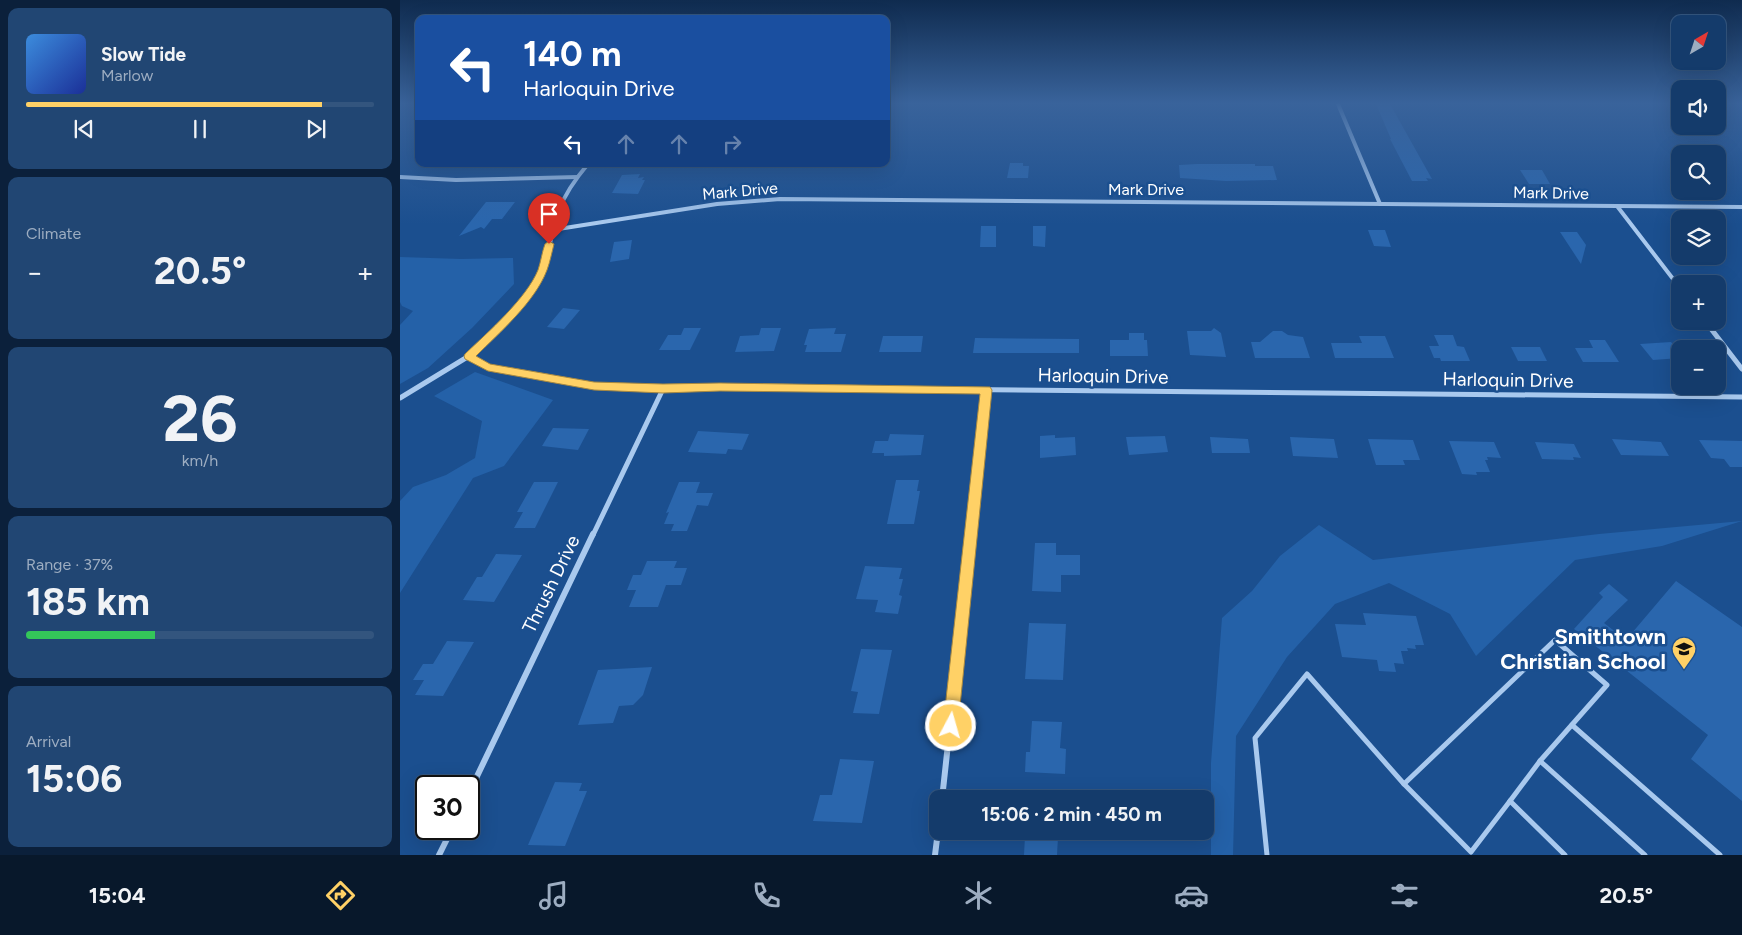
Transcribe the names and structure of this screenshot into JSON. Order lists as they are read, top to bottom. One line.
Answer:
{"streets":{"street":["Mark Drive","Harloquin Drive","Thrush Drive"]},"crossings":[["Harloquin Drive","Thrush Drive"]],"places":{"school or university":["Smithtown Christian School"]},"north":"top right","page":{"map_buttons":["+","−"],"turn":["140 m","Harloquin Drive"],"song":["Slow Tide","Marlow"],"tile":["Climate",["26","km/h"],["Range · 37%","185 km"],["Arrival","15:06"]],"heat":["−","20.5°","+"],"limit":"30","trip":"15:06 · 2 min · 450 m","tabs":["15:04","20.5°"]}}
